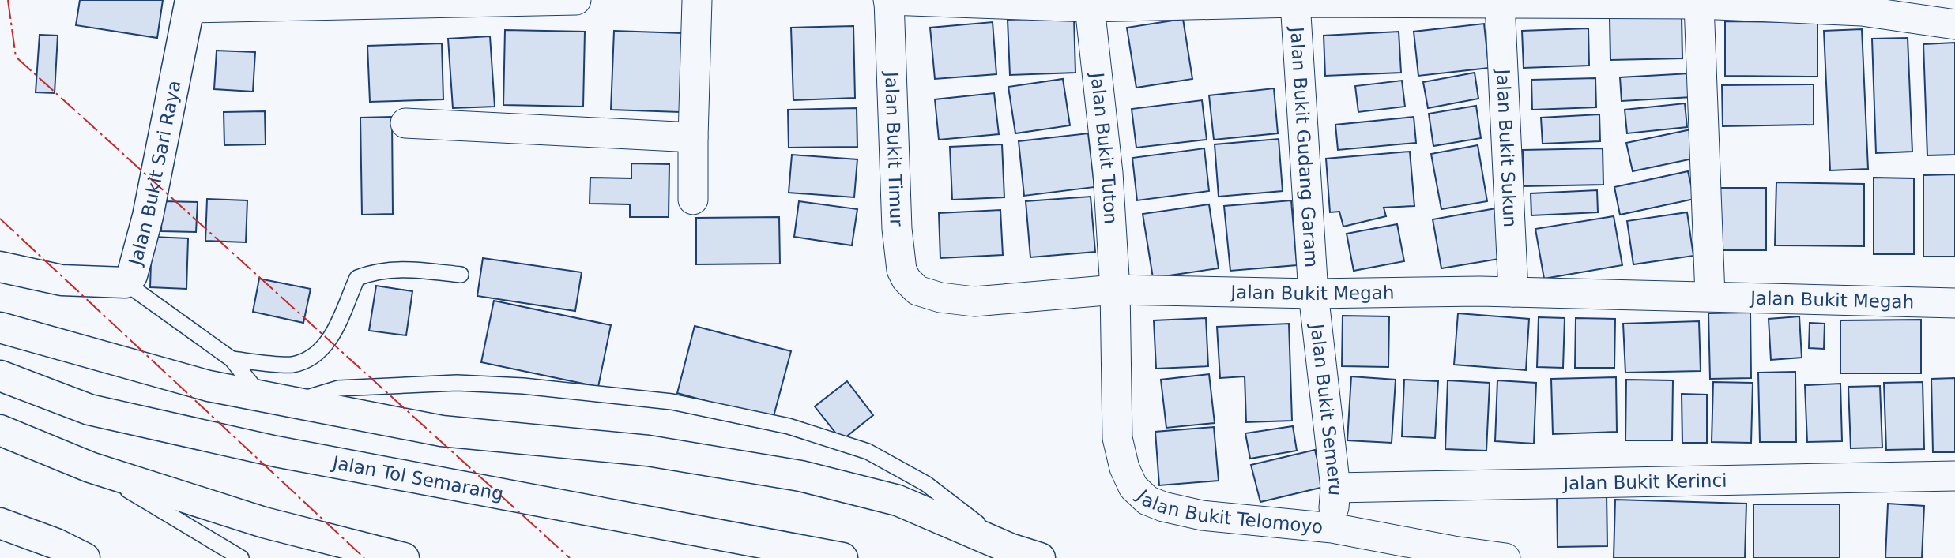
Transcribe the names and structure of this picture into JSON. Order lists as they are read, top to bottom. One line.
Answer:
{"streets":{"main road":["Jalan Bukit Sari Raya","Jalan Tol Semarang"],"street":["Jalan Bukit Gudang Garam","Jalan Bukit Sukun","Jalan Bukit Timur","Jalan Bukit Tuton","Jalan Bukit Megah","Jalan Bukit Semeru","Jalan Bukit Kerinci","Jalan Bukit Telomoyo"]},"crossings":[["Jalan Bukit Gudang Garam","Jalan Bukit Megah"],["Jalan Bukit Gudang Garam","Jalan Bukit Semeru"],["Jalan Bukit Sukun","Jalan Bukit Megah"],["Jalan Bukit Timur","Jalan Bukit Megah"],["Jalan Bukit Tuton","Jalan Bukit Megah"],["Jalan Bukit Tuton","Jalan Bukit Telomoyo"],["Jalan Bukit Megah","Jalan Bukit Semeru"],["Jalan Bukit Megah","Jalan Bukit Telomoyo"],["Jalan Bukit Semeru","Jalan Bukit Kerinci"],["Jalan Bukit Semeru","Jalan Bukit Telomoyo"]]}
